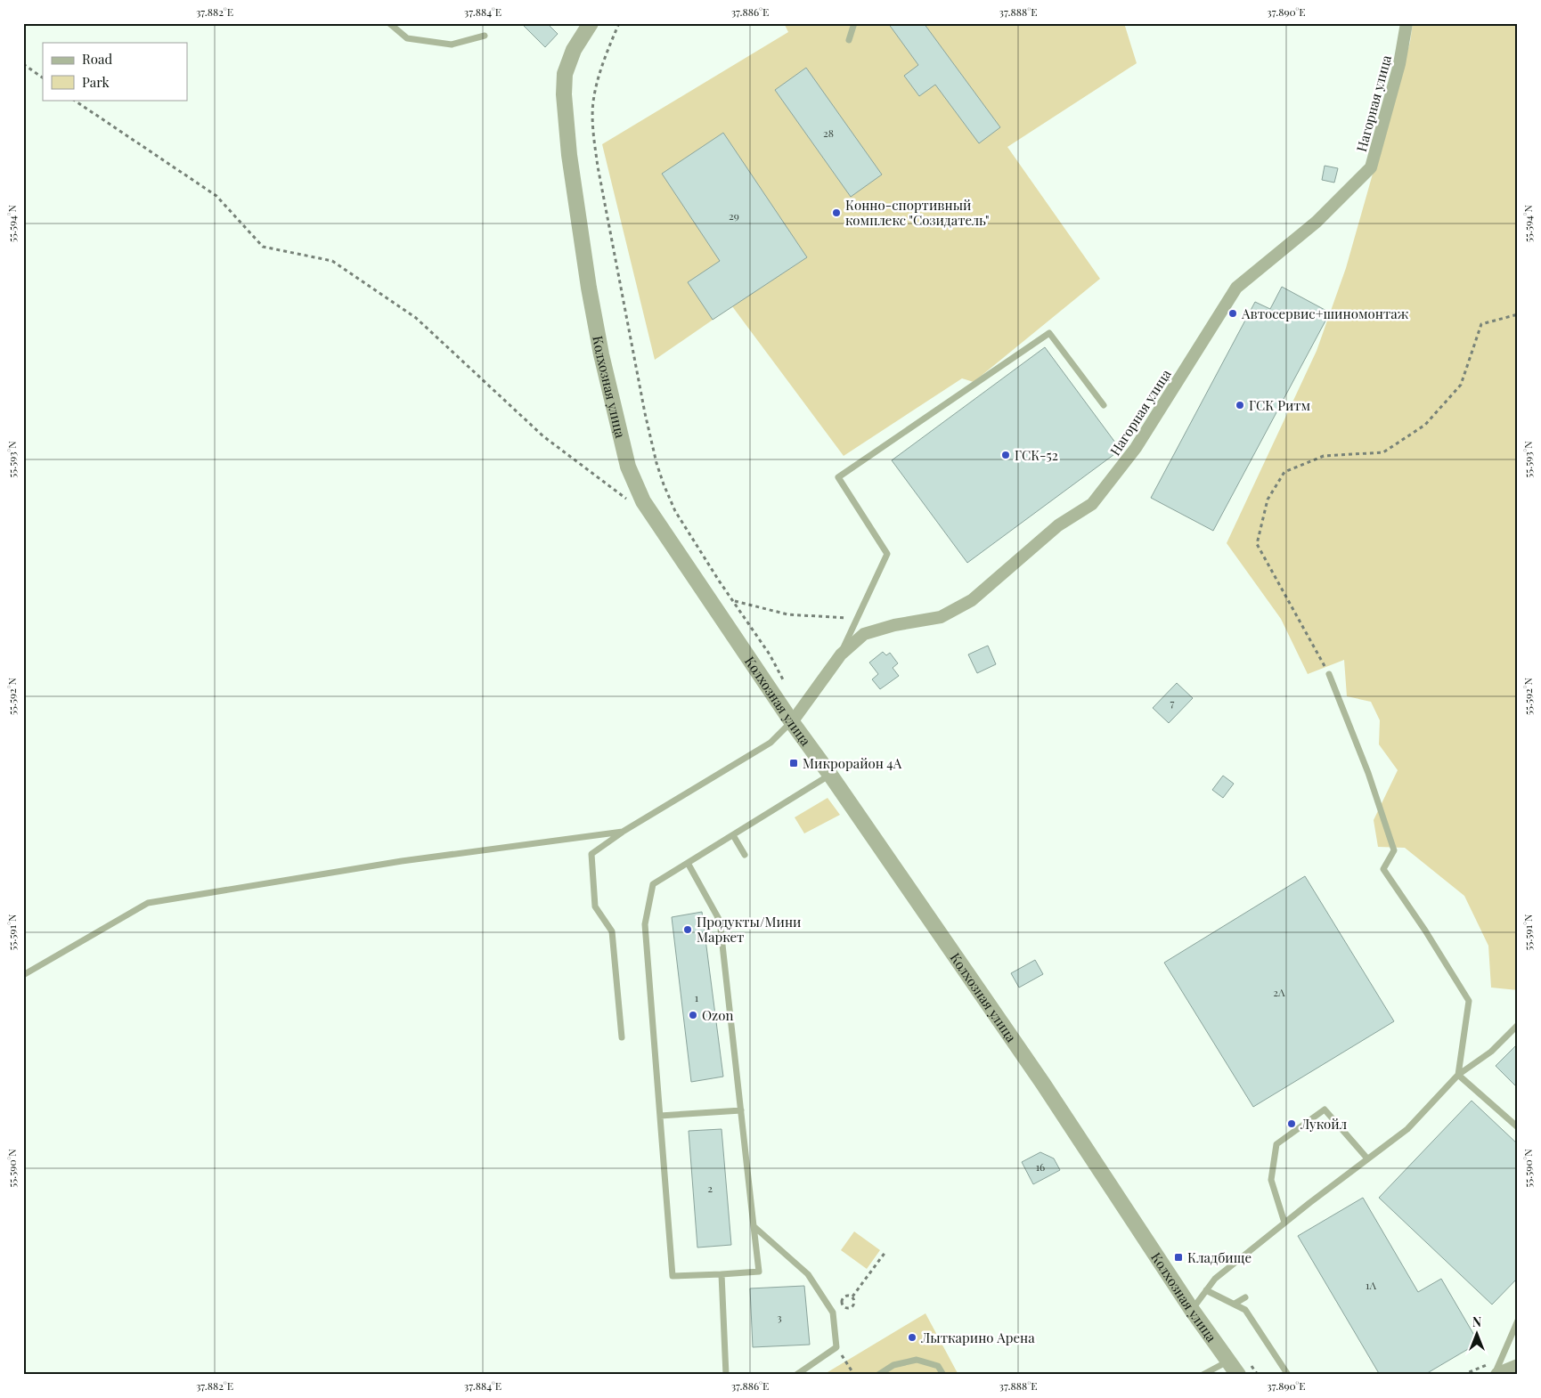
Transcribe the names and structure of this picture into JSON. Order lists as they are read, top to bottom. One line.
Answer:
{"streets":{"street":["Нагорная улица","Колхозная улица"]},"crossings":[["Нагорная улица","Колхозная улица"]],"places":{"other":["Конно-спортивный комплекс \"Созидатель\"","Автосервис+шиномонтаж","ГСК Ритм","ГСК-52","Продукты/Мини Маркет","Ozon","Лукойл","Лыткарино Арена"],"transit":["Микрорайон 4А","Кладбище"]},"house_numbers":["28","29","7","2А","1","16","2","1А","3"],"legend":["Road","Park"],"north":"top","coordinates":["37.882°E","37.884°E","37.886°E","37.888°E","37.890°E","55.594°N","55.593°N","55.592°N","55.591°N","55.590°N"]}
